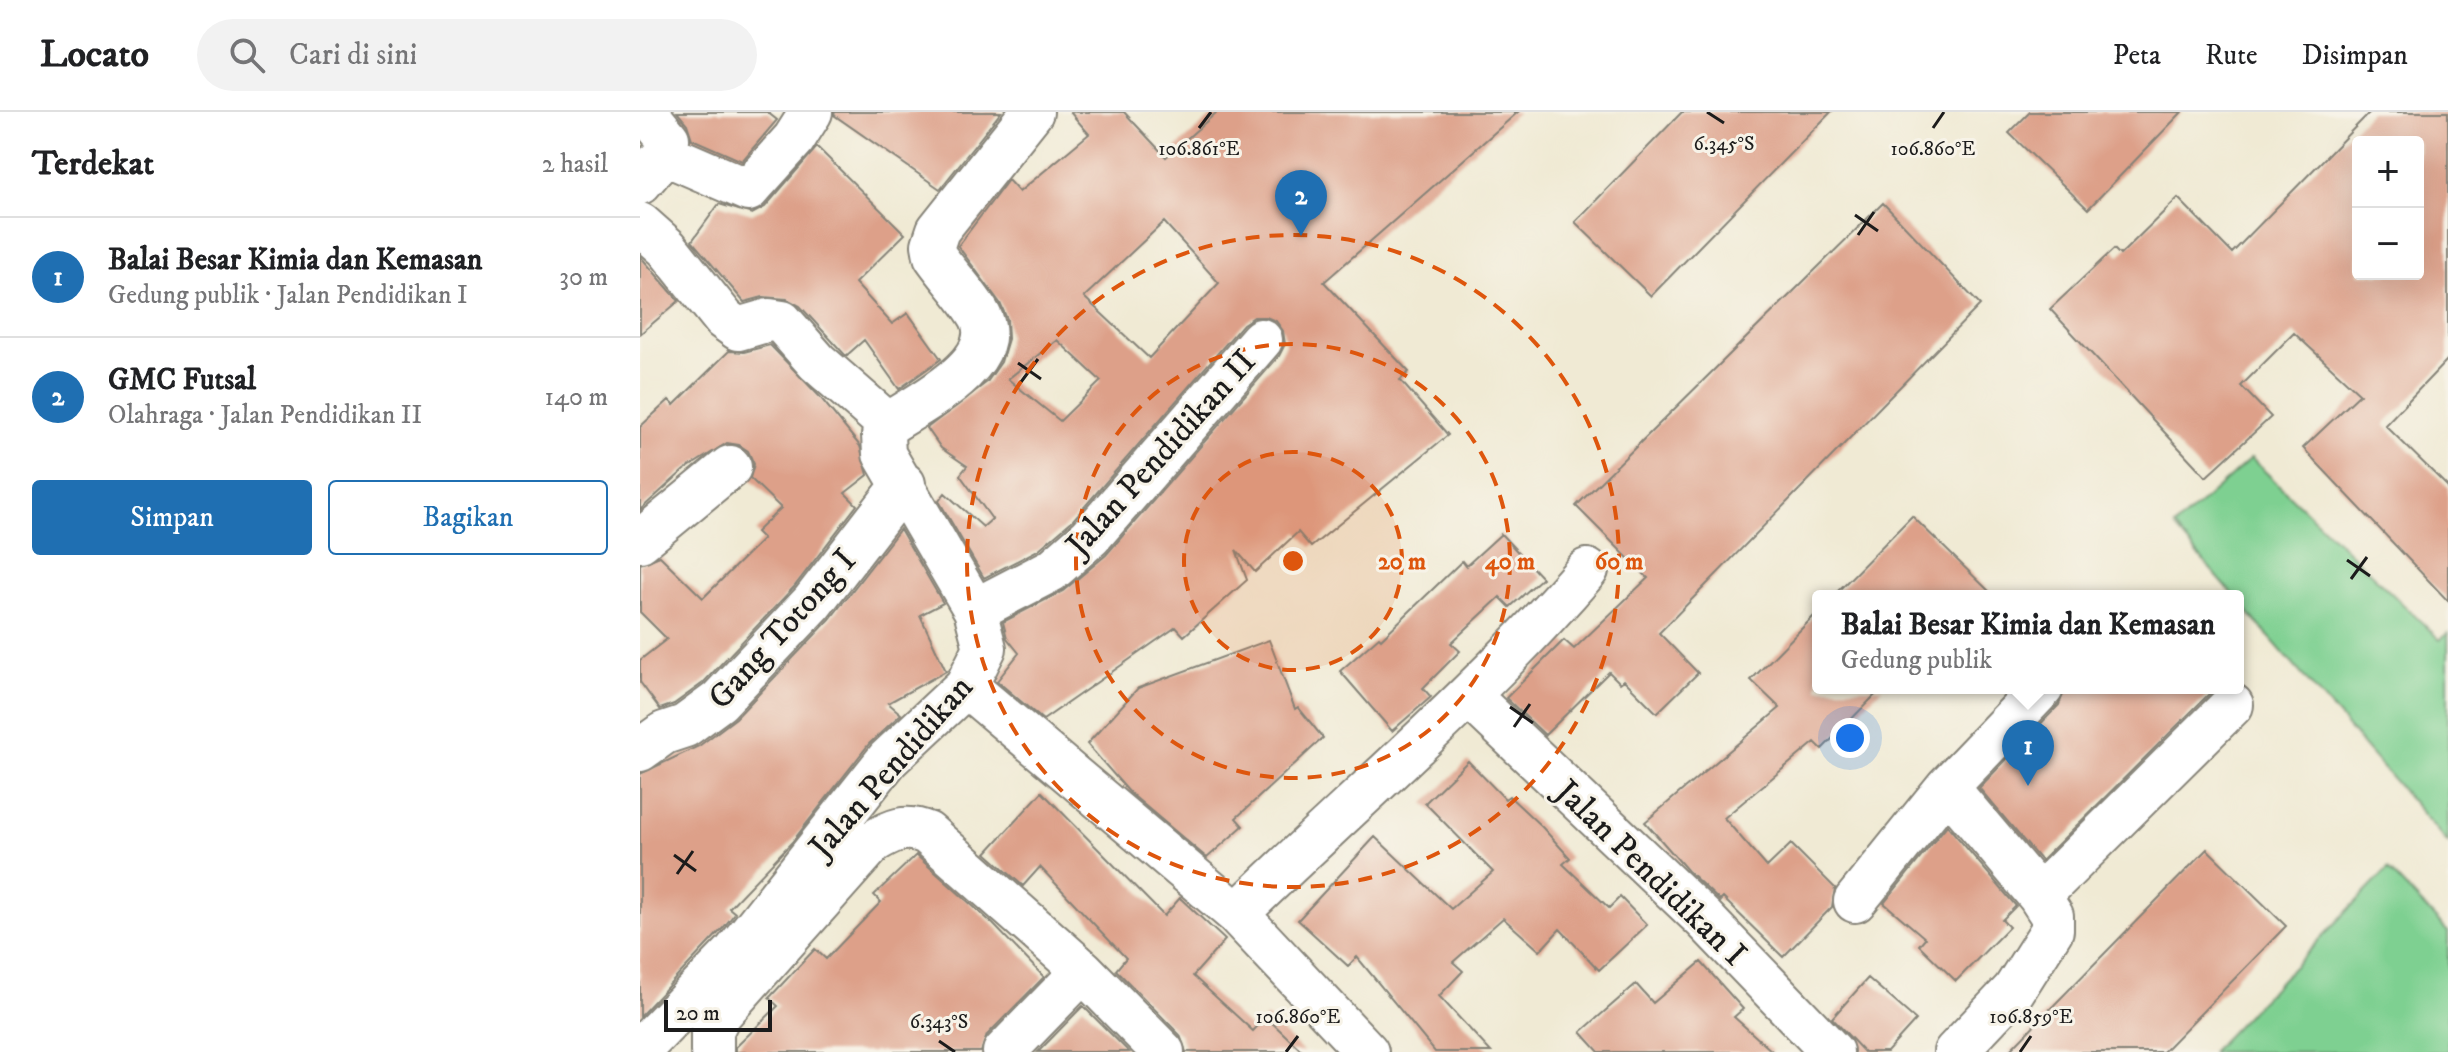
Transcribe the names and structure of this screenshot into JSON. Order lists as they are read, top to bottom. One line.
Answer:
{"streets":{"street":["Jalan Pendidikan II","Gang Totong I","Jalan Pendidikan","Jalan Pendidikan I"]},"crossings":[["Jalan Pendidikan II","Jalan Pendidikan"],["Gang Totong I","Jalan Pendidikan"]],"scale_bar":"20 m","page":{"header":"Locato","search":"Cari di sini","nav":["Peta","Rute","Disimpan"],"heading":["Terdekat","2 hasil"],"map_buttons":["+","−"],"pins":["2","1"],"list":[{"mark":"1","name":"Balai Besar Kimia dan Kemasan","note":"Gedung publik · Jalan Pendidikan I","value":"30 m"},{"mark":"2","name":"GMC Futsal","note":"Olahraga · Jalan Pendidikan II","value":"140 m"}],"buttons":["Simpan","Bagikan"],"popup":["Balai Besar Kimia dan Kemasan","Gedung publik"],"scale":"20 m"},"coordinates":["6.345°S","106.861°E","106.860°E","106.859°E","6.343°S"],"rings":["20 m","40 m","60 m"]}
